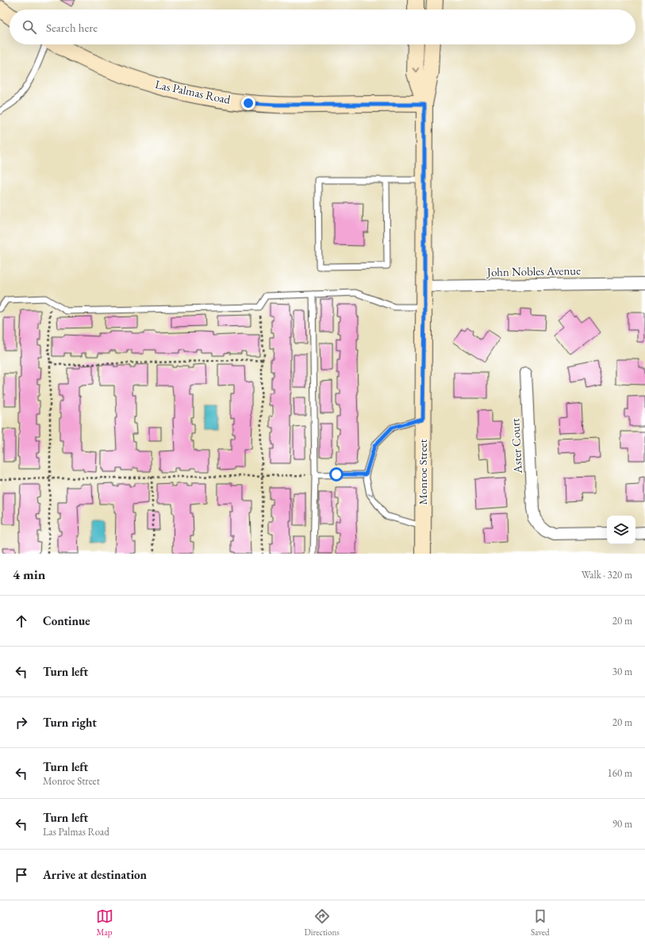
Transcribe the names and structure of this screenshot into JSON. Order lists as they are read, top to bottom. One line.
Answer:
{"streets":{"main road":["Las Palmas Road","Monroe Street"],"street":["John Nobles Avenue","Aster Court"]},"crossings":[["Las Palmas Road","Monroe Street"],["John Nobles Avenue","Monroe Street"]],"page":{"search":"Search here","heading":["4 min","Walk · 320 m"],"list":[["Continue","20 m"],["Turn left","30 m"],["Turn right","20 m"],["Turn left","Monroe Street","160 m"],["Turn left","Las Palmas Road","90 m"],"Arrive at destination"],"nav":["Map","Directions","Saved"]}}
